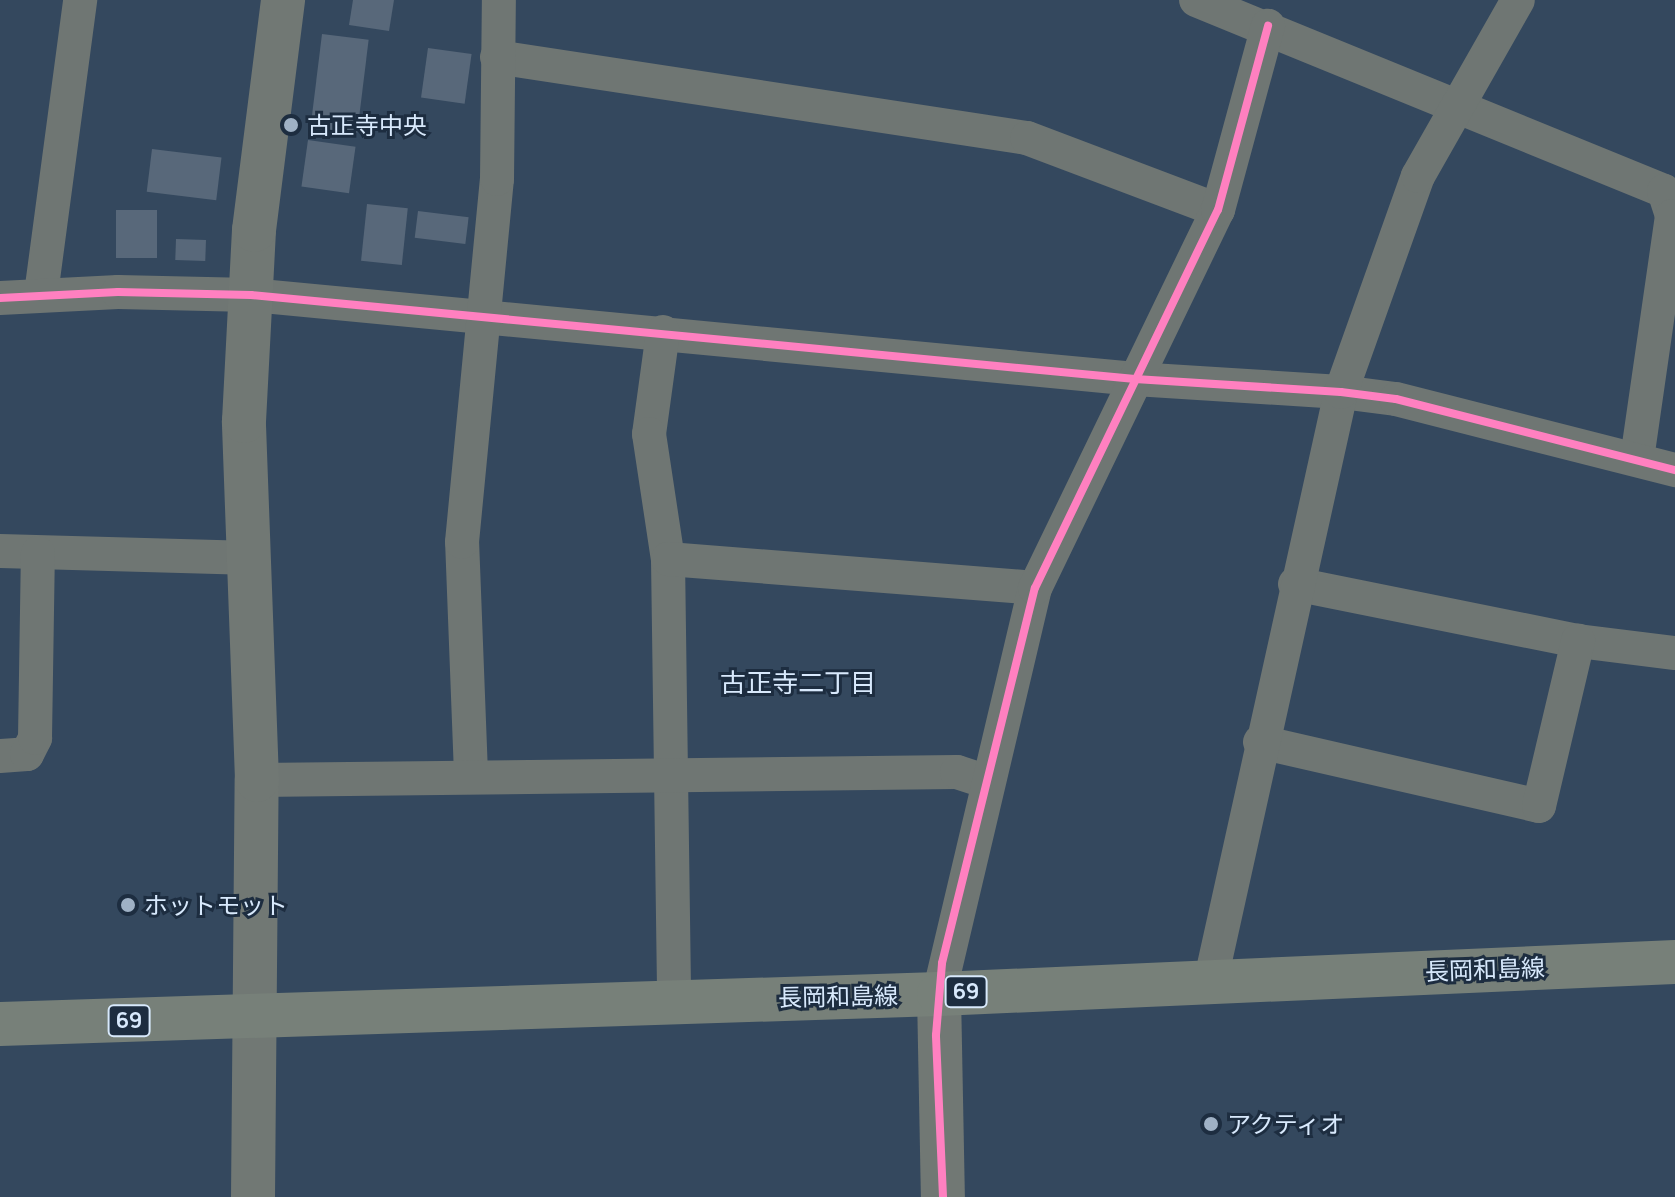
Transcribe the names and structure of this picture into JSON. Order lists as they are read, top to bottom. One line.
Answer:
{"streets":{"main road":["長岡和島線","69"]},"districts":["古正寺二丁目"],"places":["古正寺中央","ホットモット","アクティオ"]}
